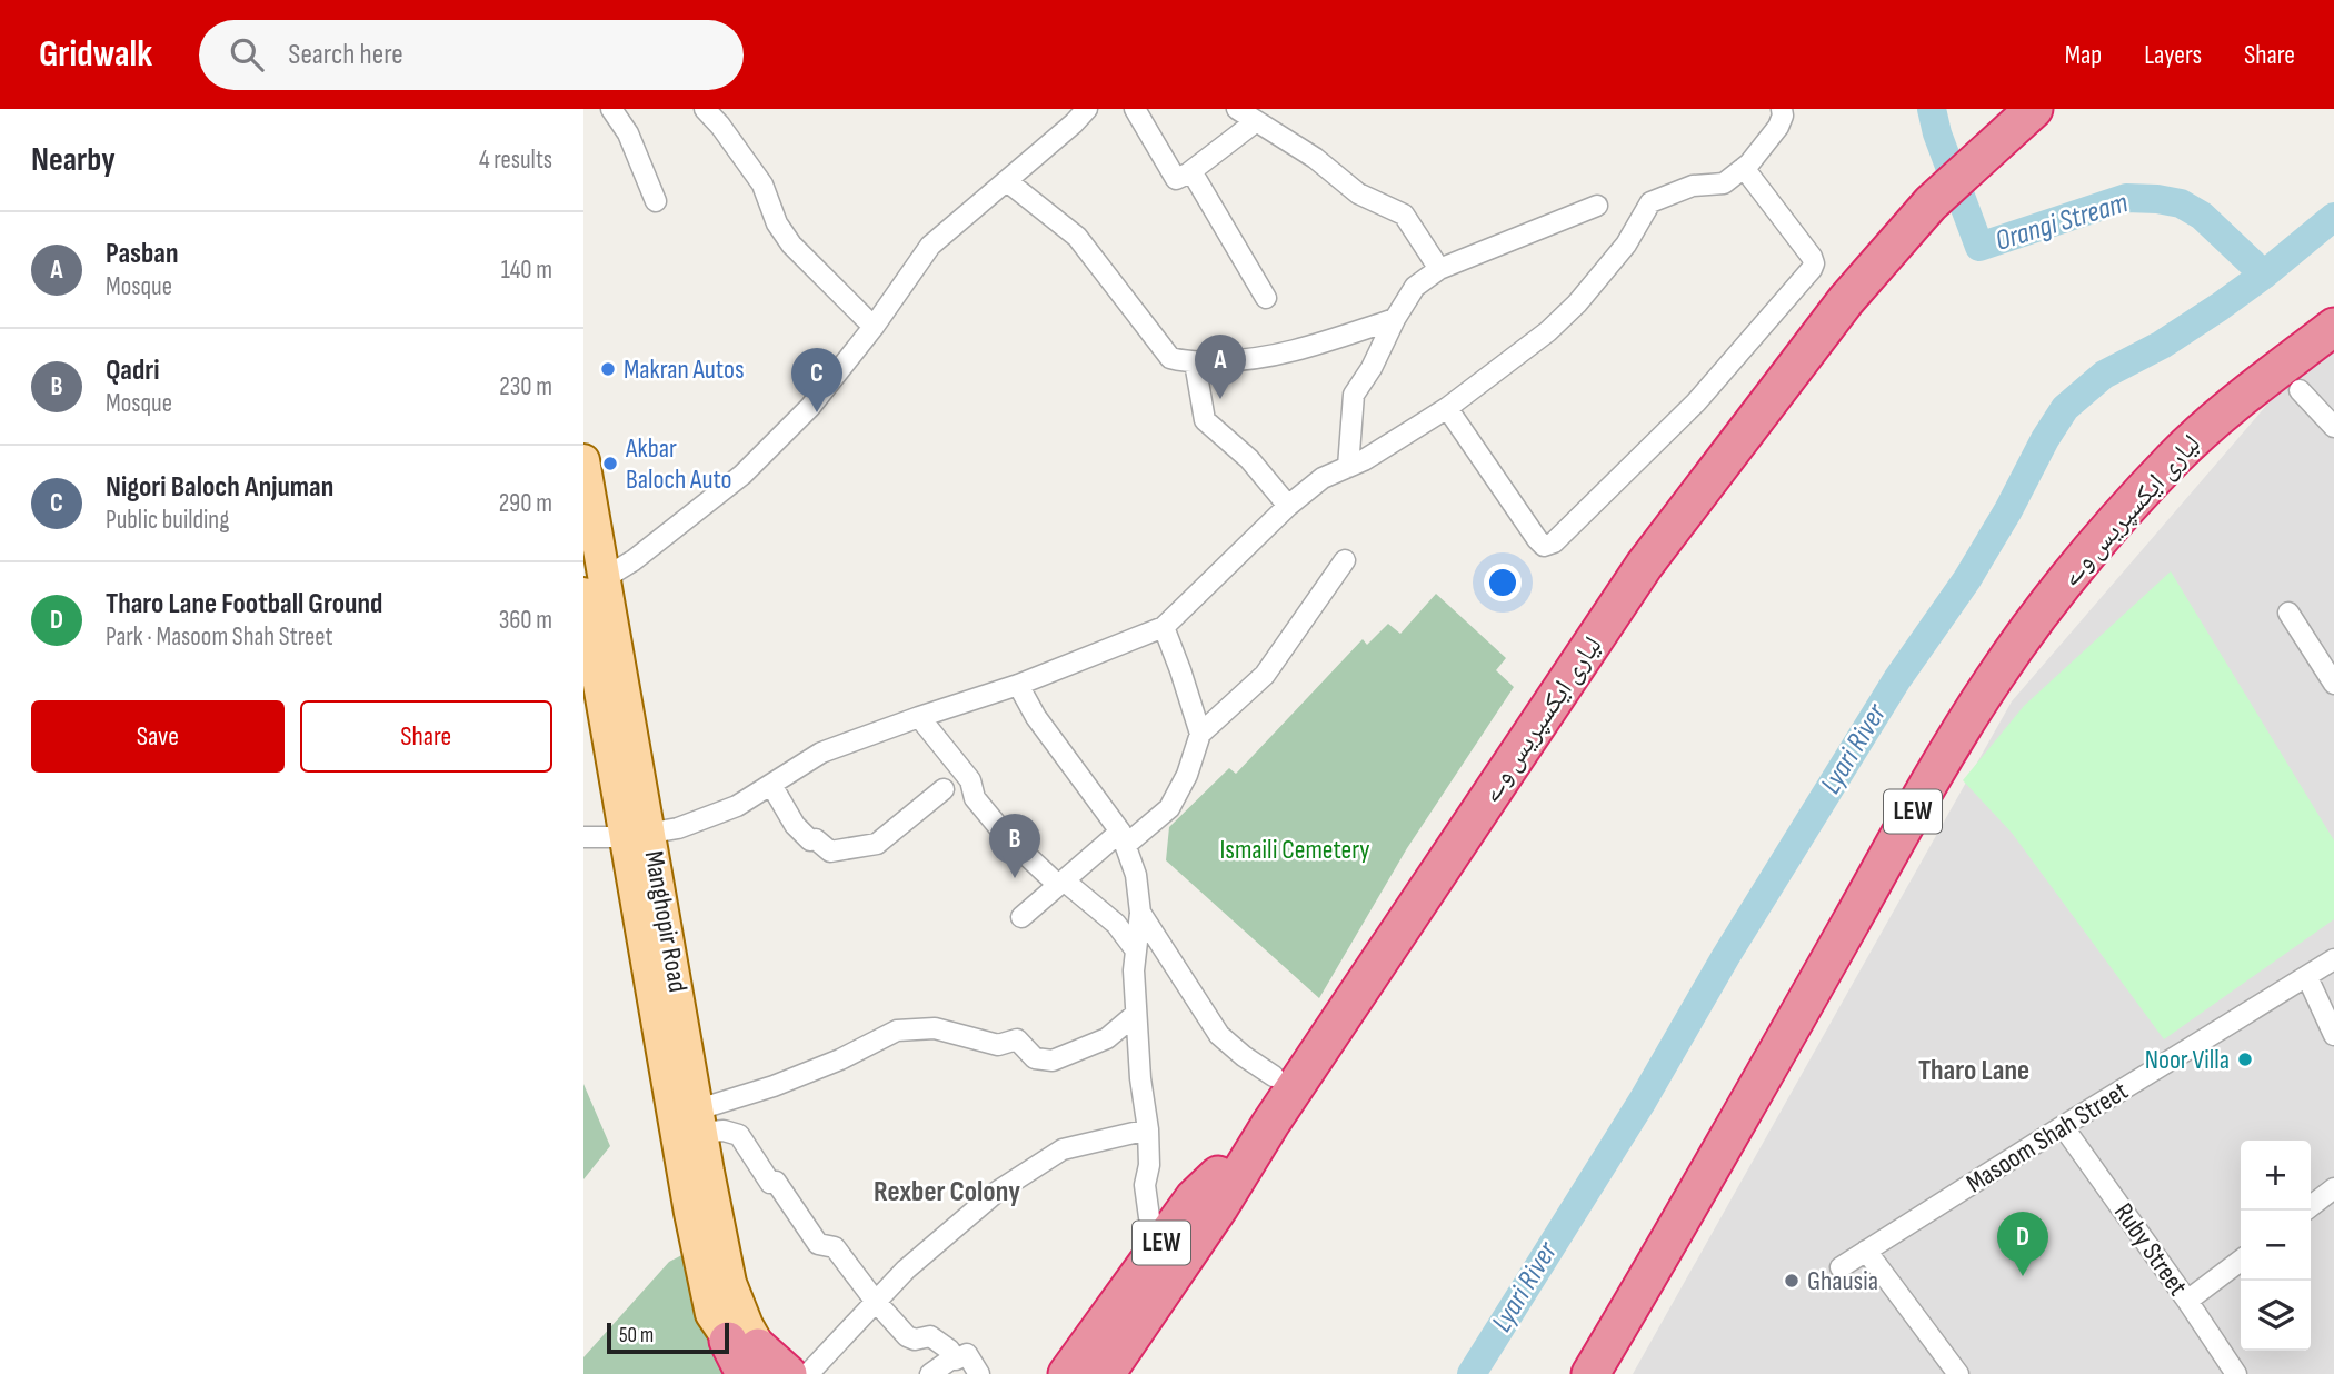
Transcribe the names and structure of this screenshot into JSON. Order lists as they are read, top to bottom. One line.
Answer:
{"streets":{"highway":["لیاری ایکسپریس وے","LEW"],"main road":["Manghopir Road"],"street":["Masoom Shah Street","Ruby Street"]},"crossings":[["لیاری ایکسپریس وے","LEW"],["Masoom Shah Street","Ruby Street"]],"districts":["Tharo Lane","Rexber Colony"],"water":["Orangi Stream","Lyari River"],"parks":["Ismaili Cemetery"],"places":["Makran Autos","Akbar Baloch Auto","Noor Villa","Ghausia"],"scale_bar":"50 m","page":{"header":"Gridwalk","search":"Search here","nav":["Map","Layers","Share"],"heading":["Nearby","4 results"],"list":[{"mark":"A","name":"Pasban","note":"Mosque","value":"140 m"},{"mark":"B","name":"Qadri","note":"Mosque","value":"230 m"},{"mark":"C","name":"Nigori Baloch Anjuman","note":"Public building","value":"290 m"},{"mark":"D","name":"Tharo Lane Football Ground","note":"Park · Masoom Shah Street","value":"360 m"}],"pins":["A","C","B","D"],"buttons":["Save","Share"],"map_buttons":["+","−"],"scale":"50 m"}}
